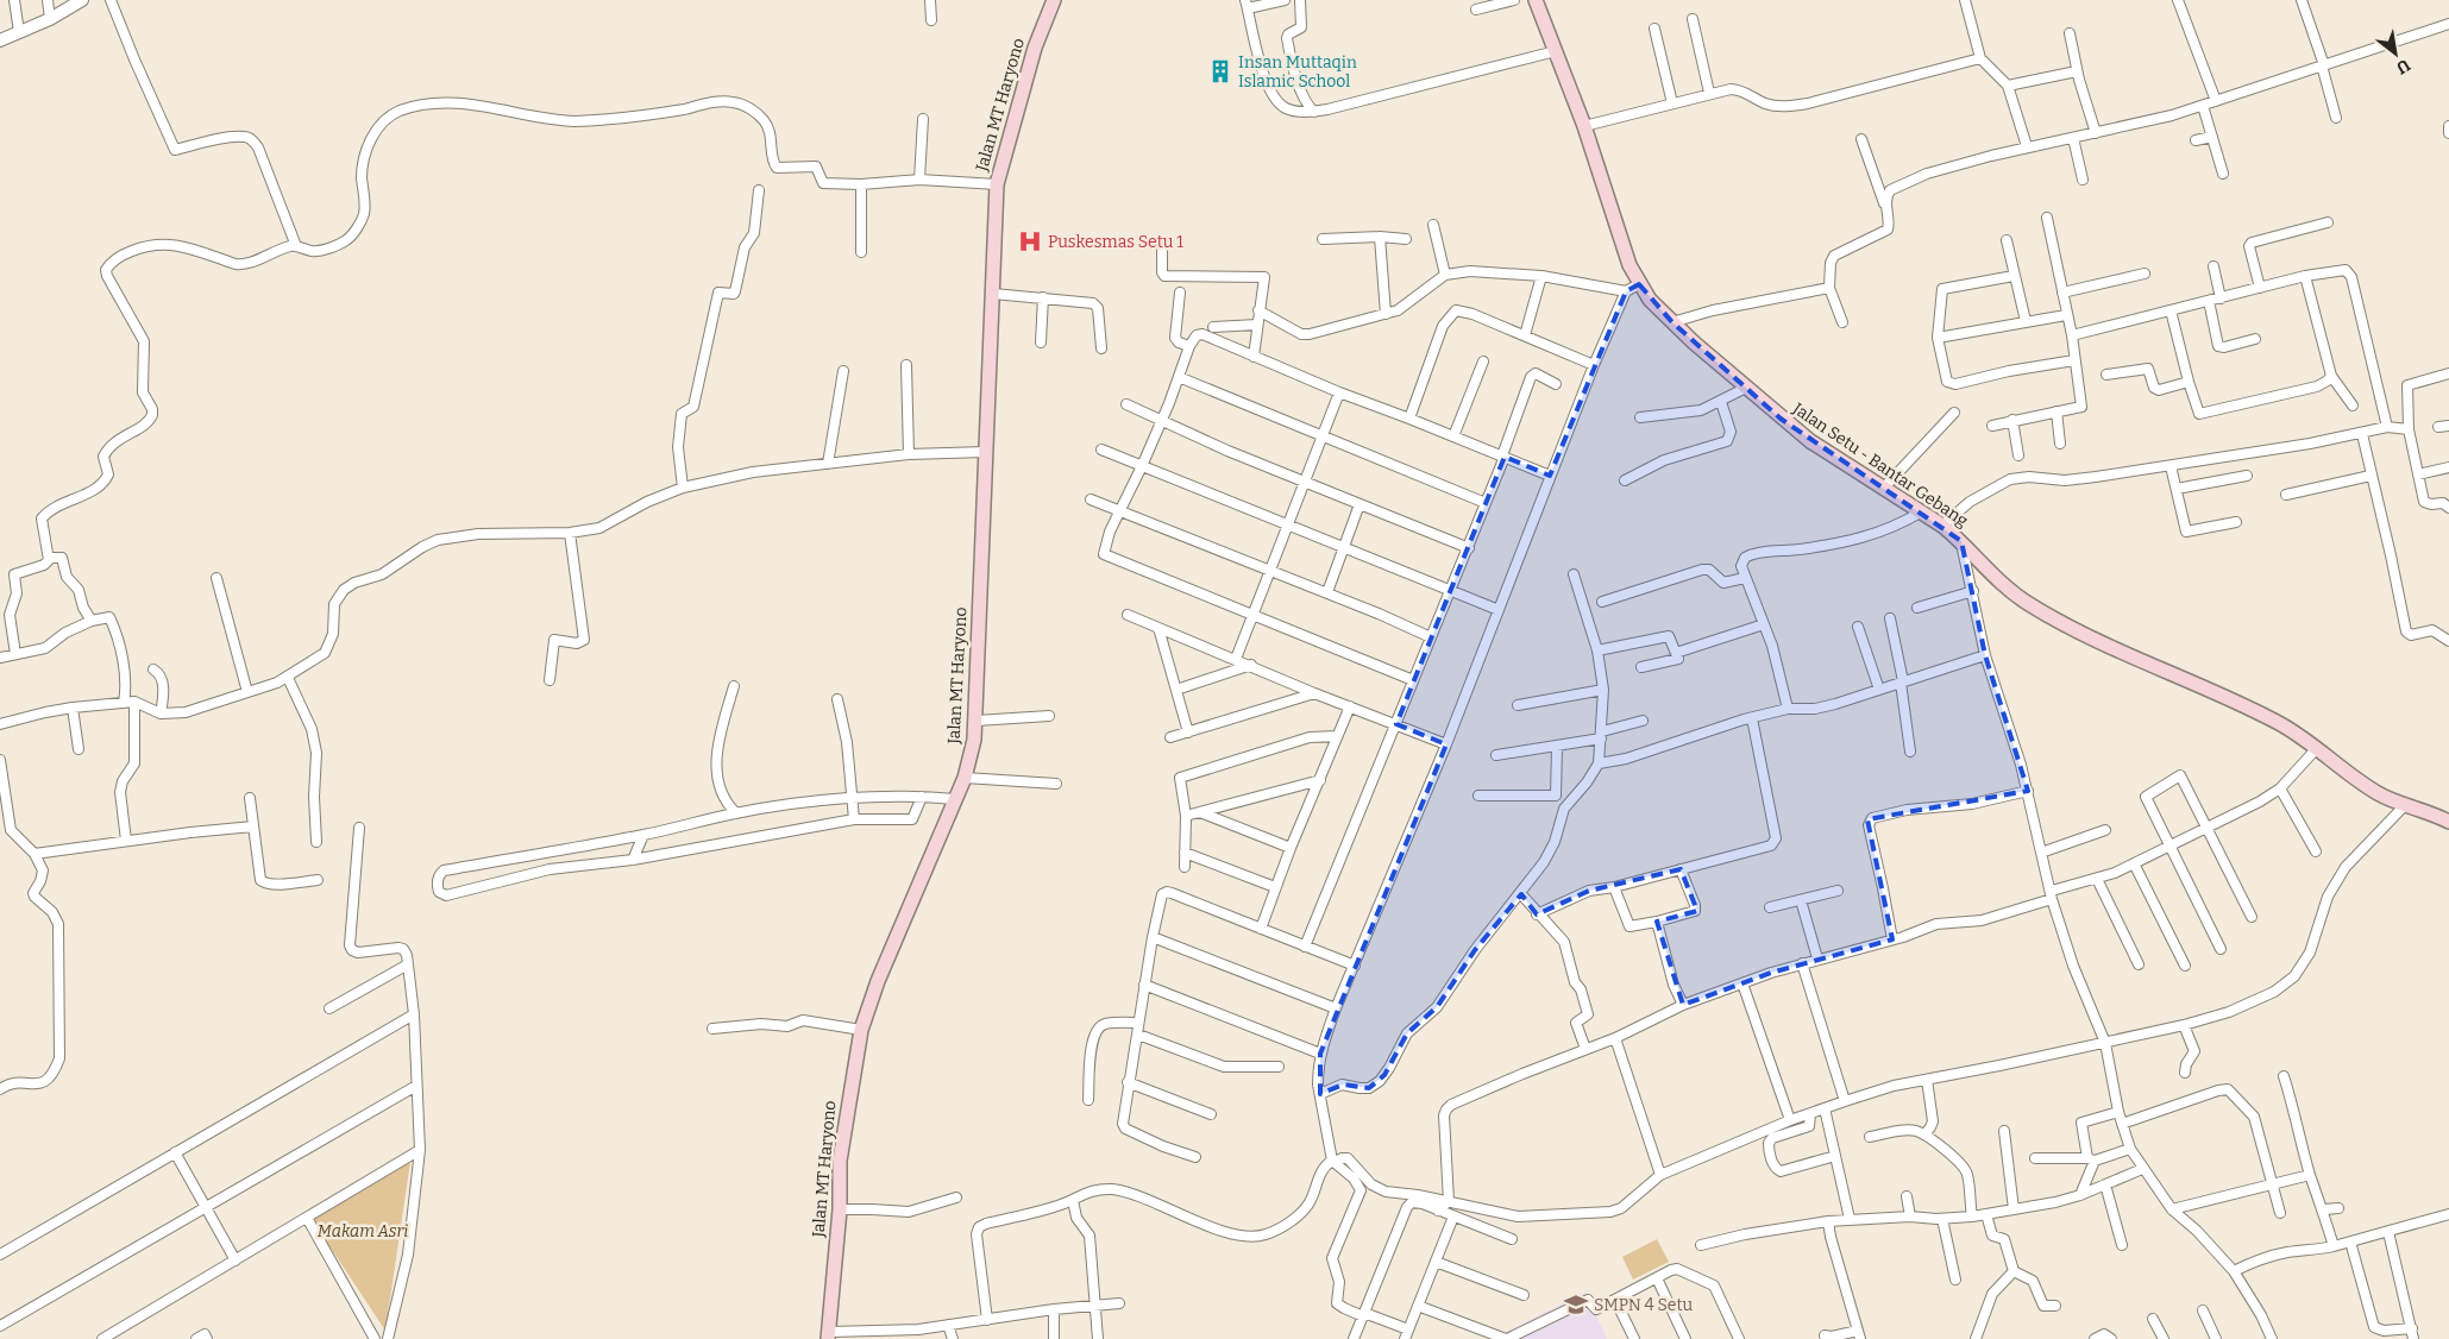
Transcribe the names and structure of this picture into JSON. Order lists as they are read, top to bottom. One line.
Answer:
{"streets":{"main road":["Jalan MT Haryono","Jalan Setu - Bantar Gebang"]},"parks":["Makam Asri"],"places":{"building":["Insan Muttaqin Islamic School"],"hospital":["Puskesmas Setu 1"],"school or university":["SMPN 4 Setu"]},"north":"bottom right"}
